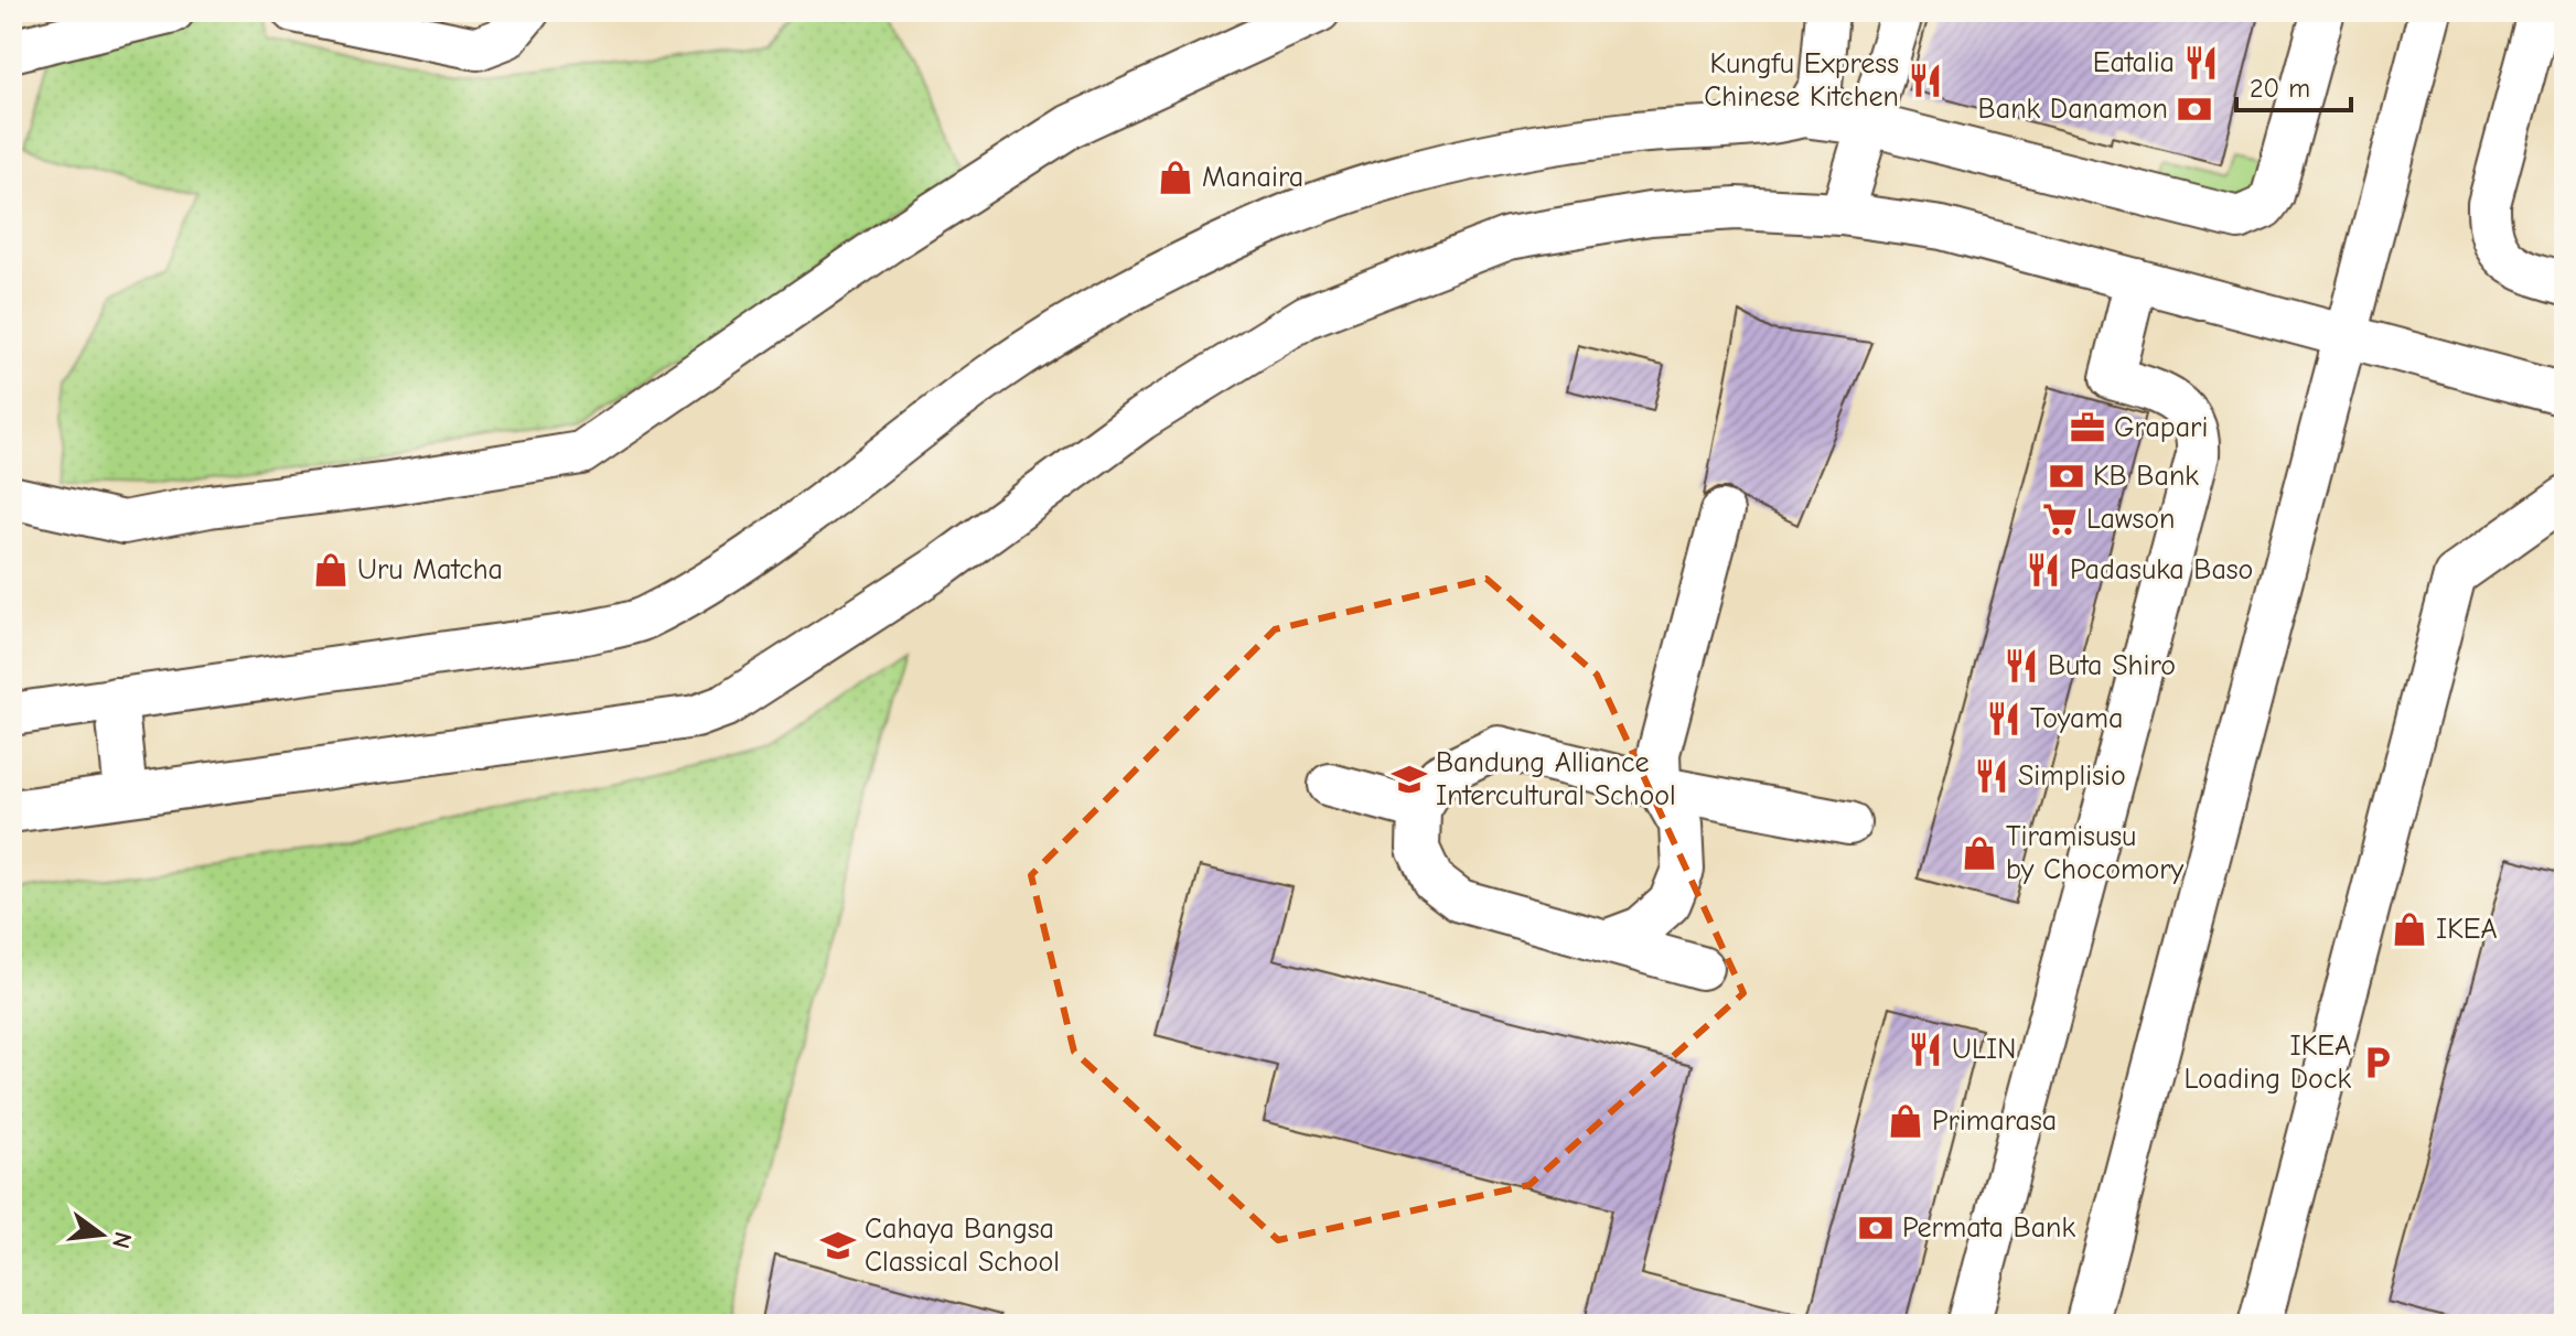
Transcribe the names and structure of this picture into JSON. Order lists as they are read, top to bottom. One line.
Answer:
{"places":{"restaurant":["Eatalia","Kungfu Express Chinese Kitchen","Padasuka Baso","Buta Shiro","Toyama","Simplisio","ULIN"],"bank":["Bank Danamon","KB Bank","Permata Bank"],"shop":["Manaira","Uru Matcha","Tiramisusu by Chocomory","IKEA","Primarasa"],"office":["Grapari"],"supermarket":["Lawson"],"school or university":["Bandung Alliance Intercultural School","Cahaya Bangsa Classical School"],"parking":["IKEA Loading Dock"]},"scale_bar":"20 m","north":"right"}
